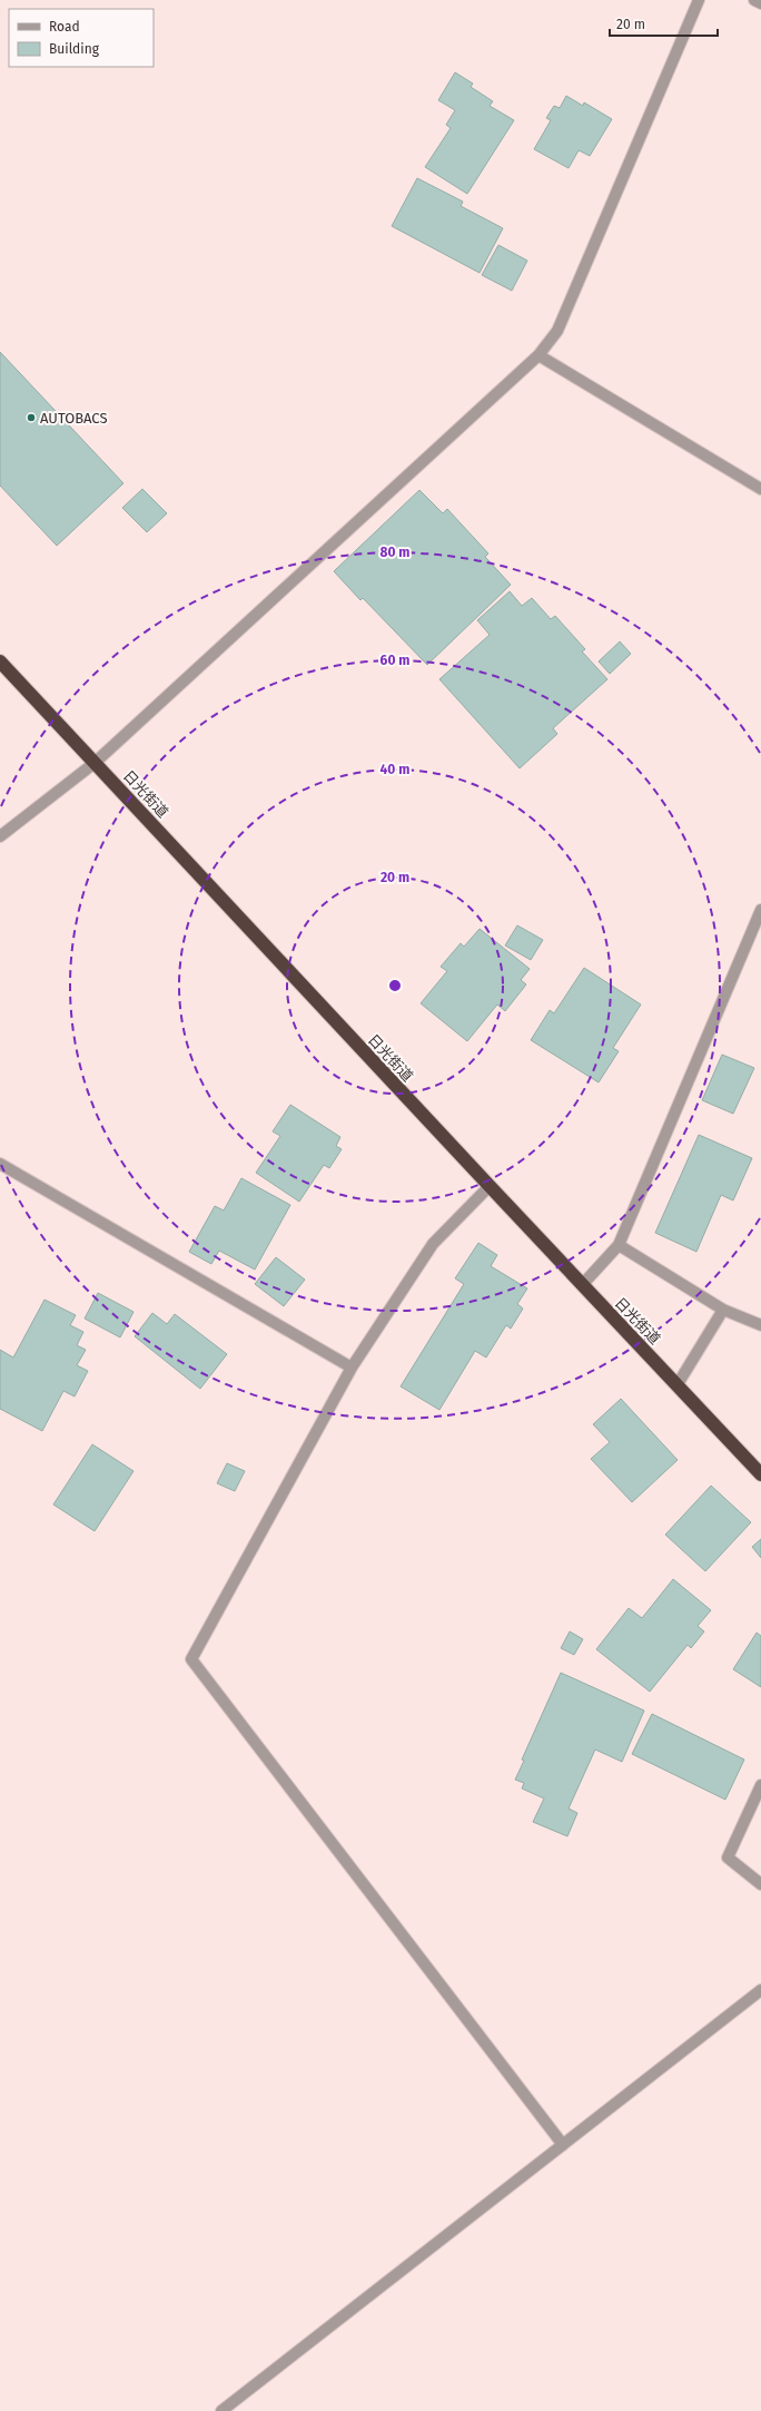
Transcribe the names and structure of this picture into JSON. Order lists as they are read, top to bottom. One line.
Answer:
{"streets":{"highway":["日光街道"]},"places":["AUTOBACS"],"legend":["Road","Building"],"scale_bar":"20 m","rings":["80 m","60 m","40 m","20 m"]}
